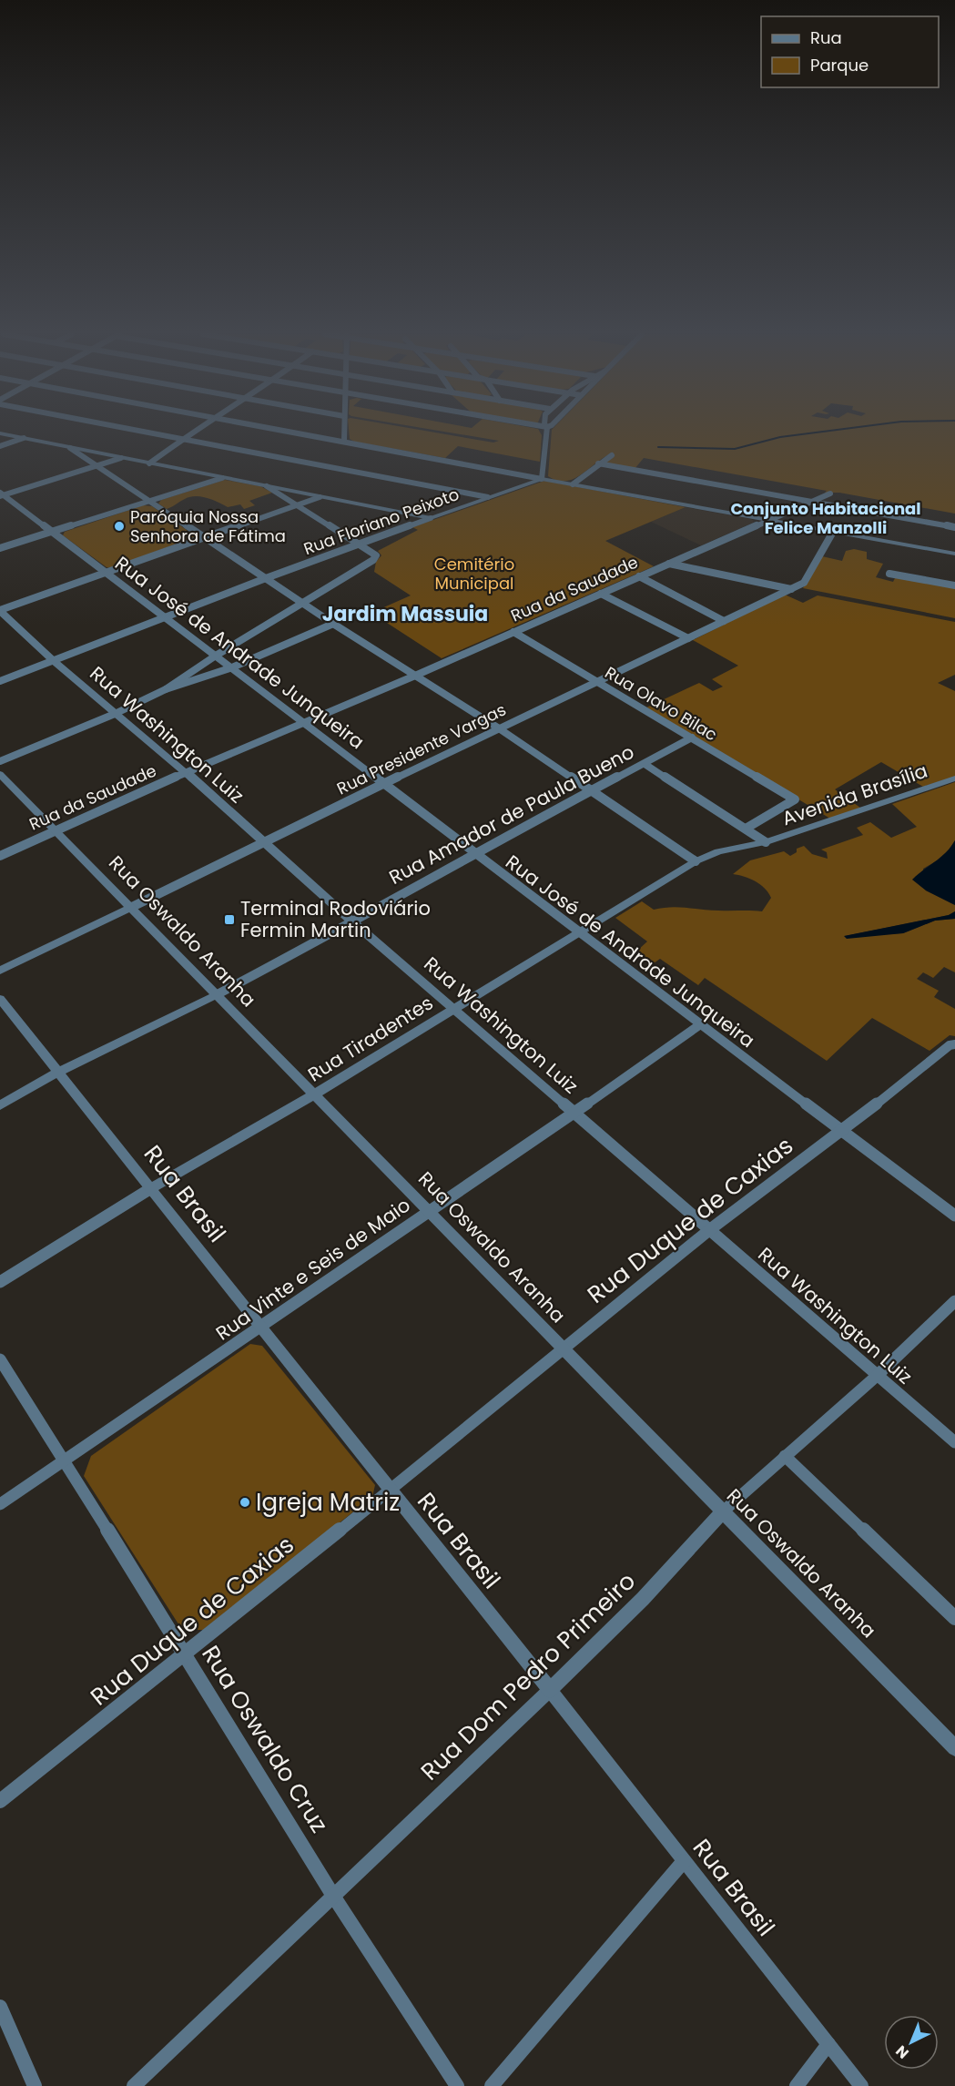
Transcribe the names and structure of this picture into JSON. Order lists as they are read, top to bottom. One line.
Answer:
{"streets":{"street":["Rua Floriano Peixoto","Rua da Saudade","Rua José de Andrade Junqueira","Rua Olavo Bilac","Rua Washington Luiz","Rua Presidente Vargas","Avenida Brasília","Rua Amador de Paula Bueno","Rua Oswaldo Aranha","Rua Tiradentes","Rua Brasil","Rua Duque de Caxias","Rua Vinte e Seis de Maio","Rua Dom Pedro Primeiro","Rua Oswaldo Cruz"]},"crossings":[["Rua Floriano Peixoto","Rua José de Andrade Junqueira"],["Rua Floriano Peixoto","Rua Washington Luiz"],["Rua da Saudade","Rua José de Andrade Junqueira"],["Rua da Saudade","Rua Olavo Bilac"],["Rua da Saudade","Rua Washington Luiz"],["Rua da Saudade","Rua Oswaldo Aranha"],["Rua José de Andrade Junqueira","Rua Presidente Vargas"],["Rua José de Andrade Junqueira","Rua Amador de Paula Bueno"],["Rua José de Andrade Junqueira","Rua Tiradentes"],["Rua José de Andrade Junqueira","Rua Duque de Caxias"],["Rua José de Andrade Junqueira","Rua Vinte e Seis de Maio"],["Rua Olavo Bilac","Rua Presidente Vargas"],["Rua Olavo Bilac","Rua Amador de Paula Bueno"],["Rua Washington Luiz","Rua Presidente Vargas"],["Rua Washington Luiz","Rua Amador de Paula Bueno"],["Rua Washington Luiz","Rua Tiradentes"],["Rua Washington Luiz","Rua Duque de Caxias"],["Rua Washington Luiz","Rua Vinte e Seis de Maio"],["Rua Washington Luiz","Rua Dom Pedro Primeiro"],["Rua Presidente Vargas","Rua Oswaldo Aranha"],["Avenida Brasília","Rua Tiradentes"],["Rua Amador de Paula Bueno","Rua Oswaldo Aranha"],["Rua Amador de Paula Bueno","Rua Brasil"],["Rua Oswaldo Aranha","Rua Tiradentes"],["Rua Oswaldo Aranha","Rua Duque de Caxias"],["Rua Oswaldo Aranha","Rua Vinte e Seis de Maio"],["Rua Oswaldo Aranha","Rua Dom Pedro Primeiro"],["Rua Tiradentes","Rua Brasil"],["Rua Brasil","Rua Duque de Caxias"],["Rua Brasil","Rua Vinte e Seis de Maio"],["Rua Brasil","Rua Dom Pedro Primeiro"],["Rua Duque de Caxias","Rua Oswaldo Cruz"],["Rua Vinte e Seis de Maio","Rua Oswaldo Cruz"],["Rua Dom Pedro Primeiro","Rua Oswaldo Cruz"]],"districts":["Conjunto Habitacional Felice Manzolli","Jardim Massuia"],"parks":["Cemitério Municipal"],"places":{"other":["Paróquia Nossa Senhora de Fátima","Igreja Matriz"],"transit":["Terminal Rodoviário Fermin Martin"]},"legend":["Rua","Parque"],"north":"bottom left"}
